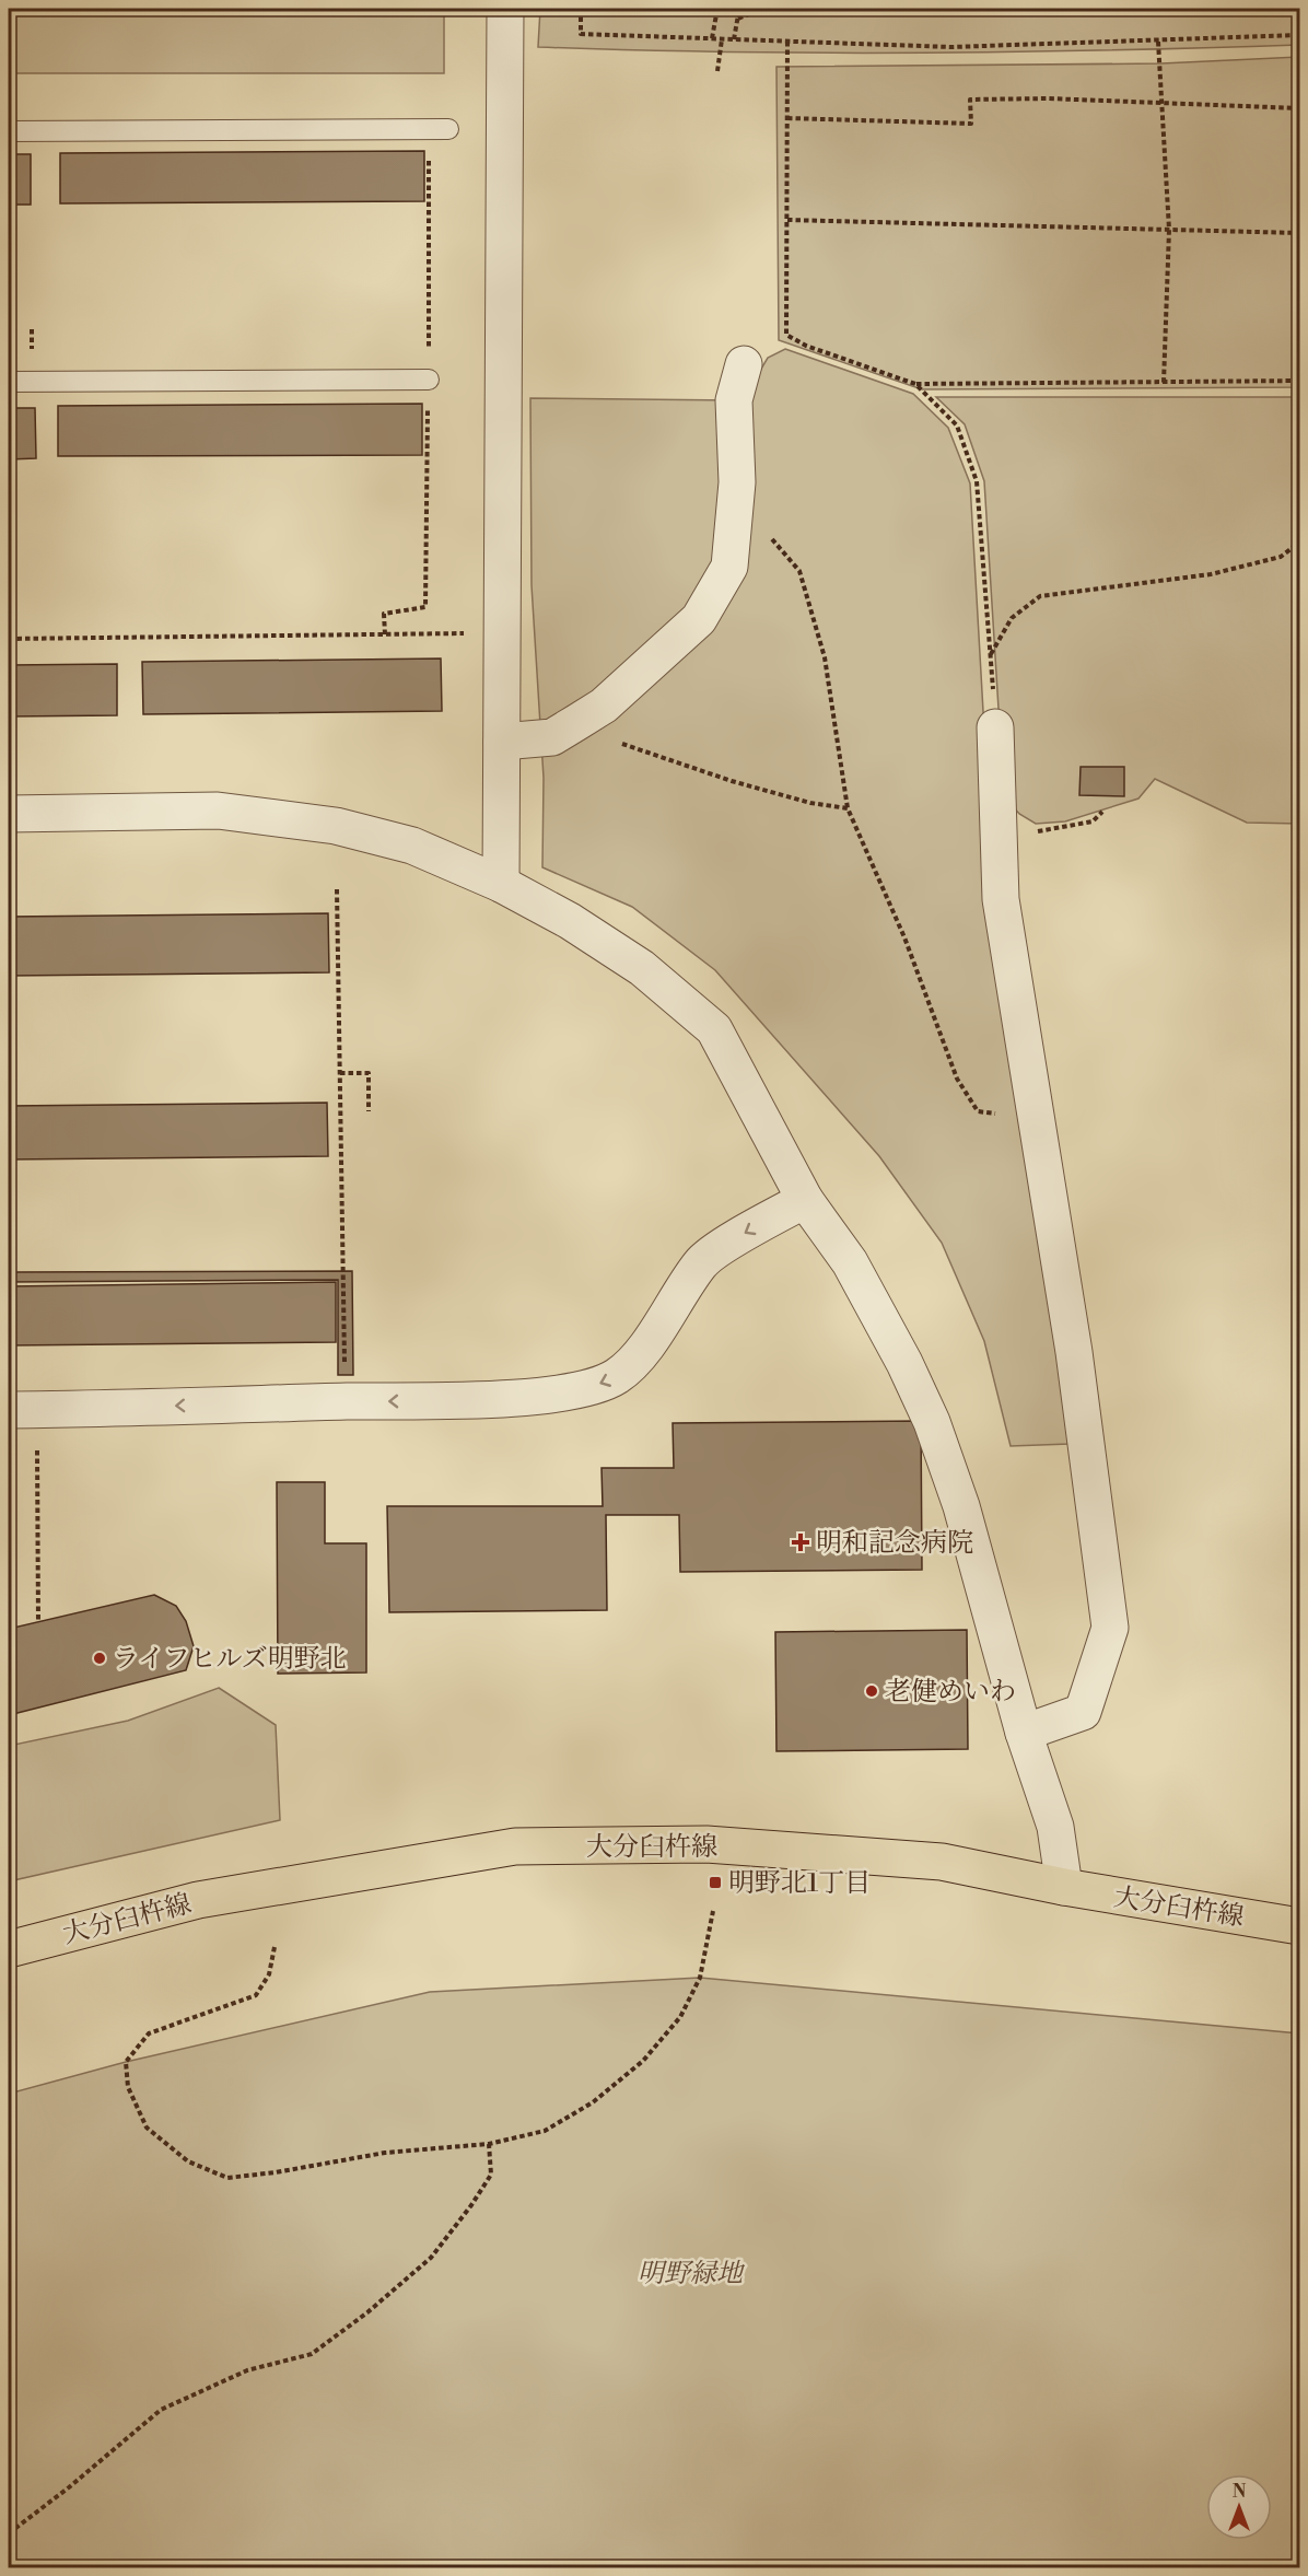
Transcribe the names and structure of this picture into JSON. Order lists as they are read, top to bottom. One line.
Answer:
{"streets":{"main road":["大分臼杵線"]},"parks":["明野緑地"],"places":{"health":["明和記念病院"],"other":["ライフヒルズ明野北","老健めいわ"],"transit":["明野北1丁目"]},"north":"top"}
